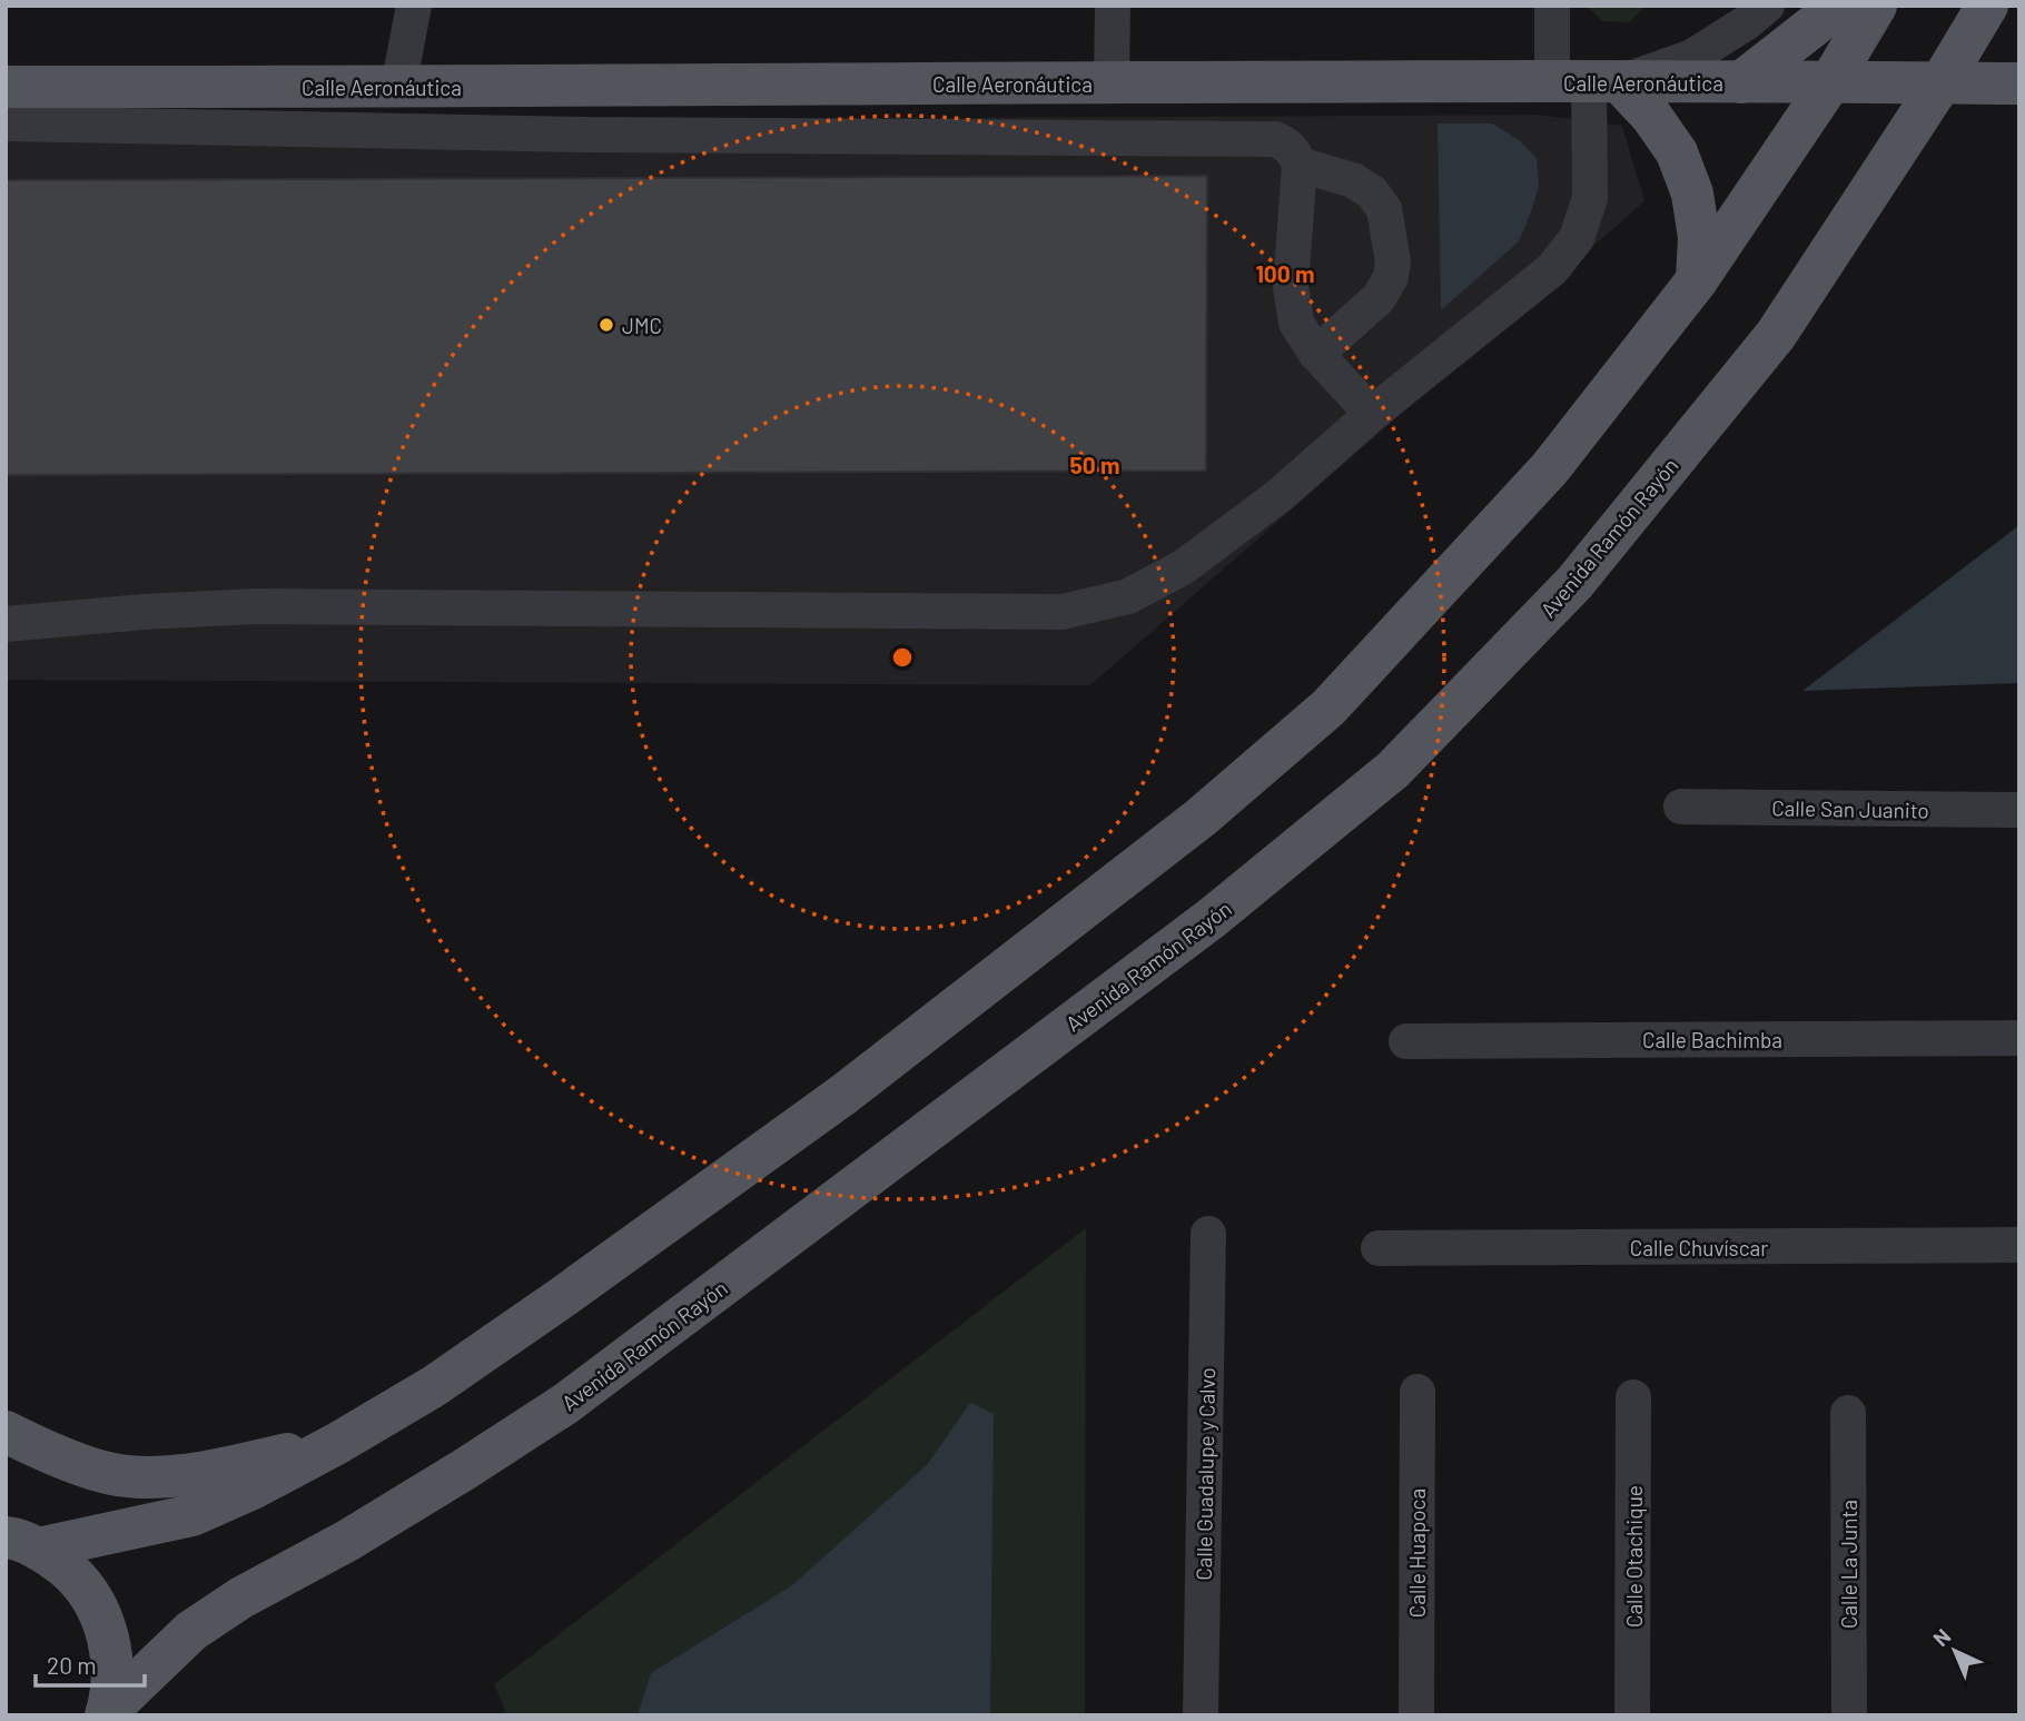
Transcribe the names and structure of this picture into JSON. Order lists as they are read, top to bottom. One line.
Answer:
{"streets":{"main road":["Calle Aeronáutica","Avenida Ramón Rayón"],"street":["Calle San Juanito","Calle Bachimba","Calle Chuvíscar","Calle Guadalupe y Calvo","Calle Huapoca","Calle Otachique","Calle La Junta"]},"crossings":[["Calle Aeronáutica","Avenida Ramón Rayón"]],"places":["JMC"],"scale_bar":"20 m","north":"top left","rings":["100 m","50 m"]}
